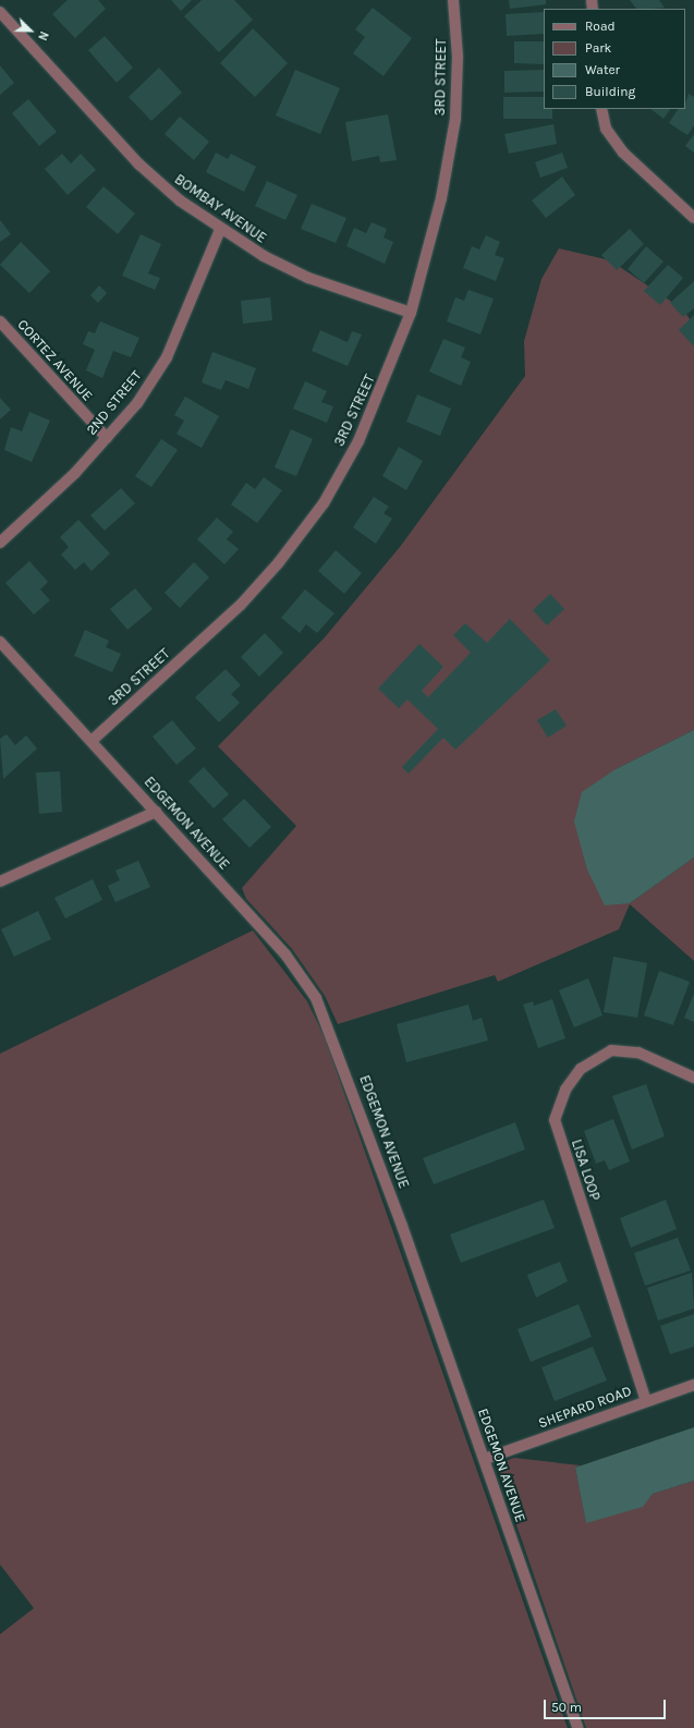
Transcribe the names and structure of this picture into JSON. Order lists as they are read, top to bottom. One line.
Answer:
{"streets":{"street":["3RD STREET","BOMBAY AVENUE","CORTEZ AVENUE","2ND STREET","EDGEMON AVENUE","LISA LOOP","SHEPARD ROAD"]},"crossings":[["3RD STREET","BOMBAY AVENUE"],["3RD STREET","EDGEMON AVENUE"],["BOMBAY AVENUE","2ND STREET"],["CORTEZ AVENUE","2ND STREET"],["EDGEMON AVENUE","SHEPARD ROAD"],["LISA LOOP","SHEPARD ROAD"]],"legend":["Road","Park","Water","Building"],"scale_bar":"50 m","north":"bottom right"}
